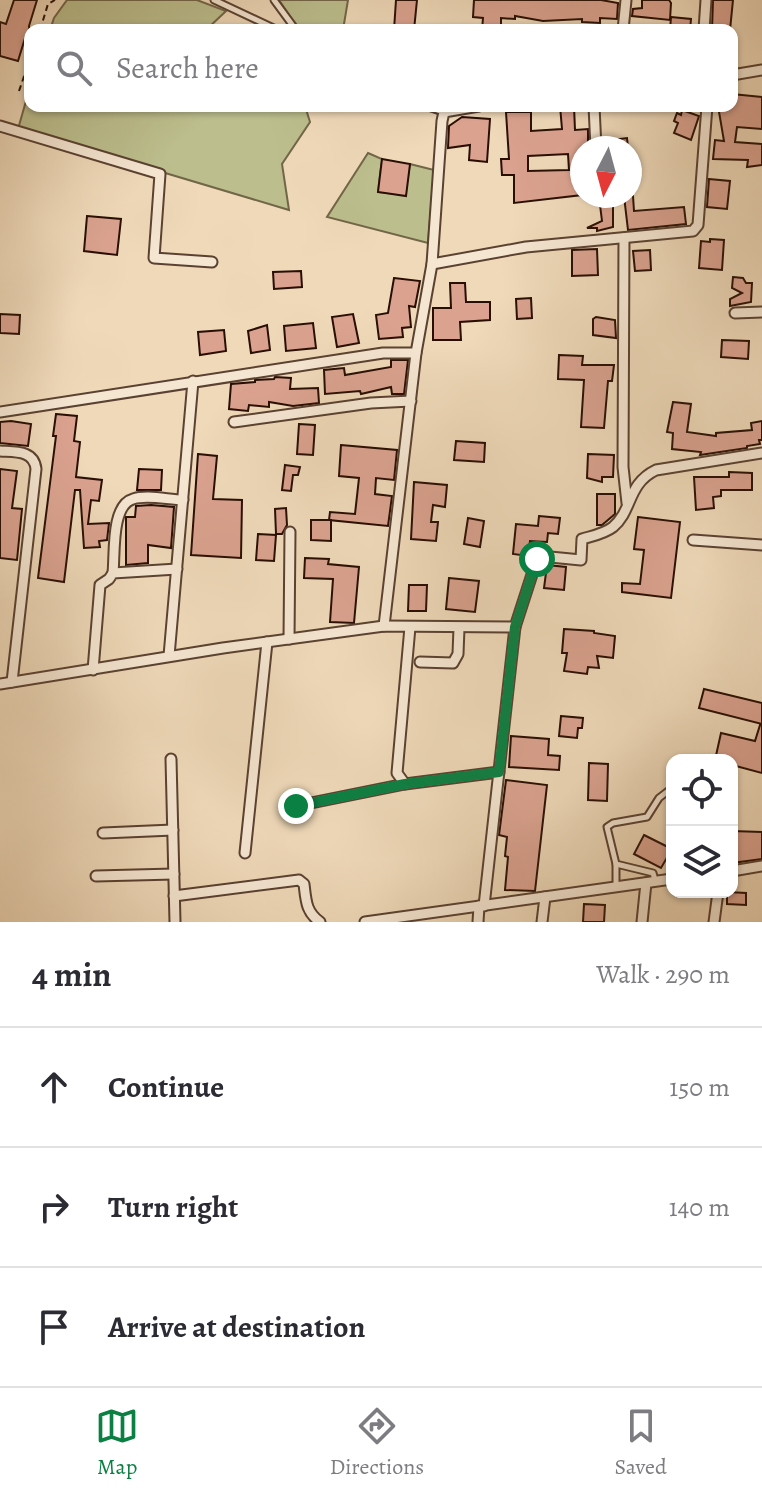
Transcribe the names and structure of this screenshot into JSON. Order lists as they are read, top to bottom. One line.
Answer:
{"north":"bottom","page":{"search":"Search here","heading":["4 min","Walk · 290 m"],"list":[["Continue","150 m"],["Turn right","140 m"],"Arrive at destination"],"nav":["Map","Directions","Saved"]}}
